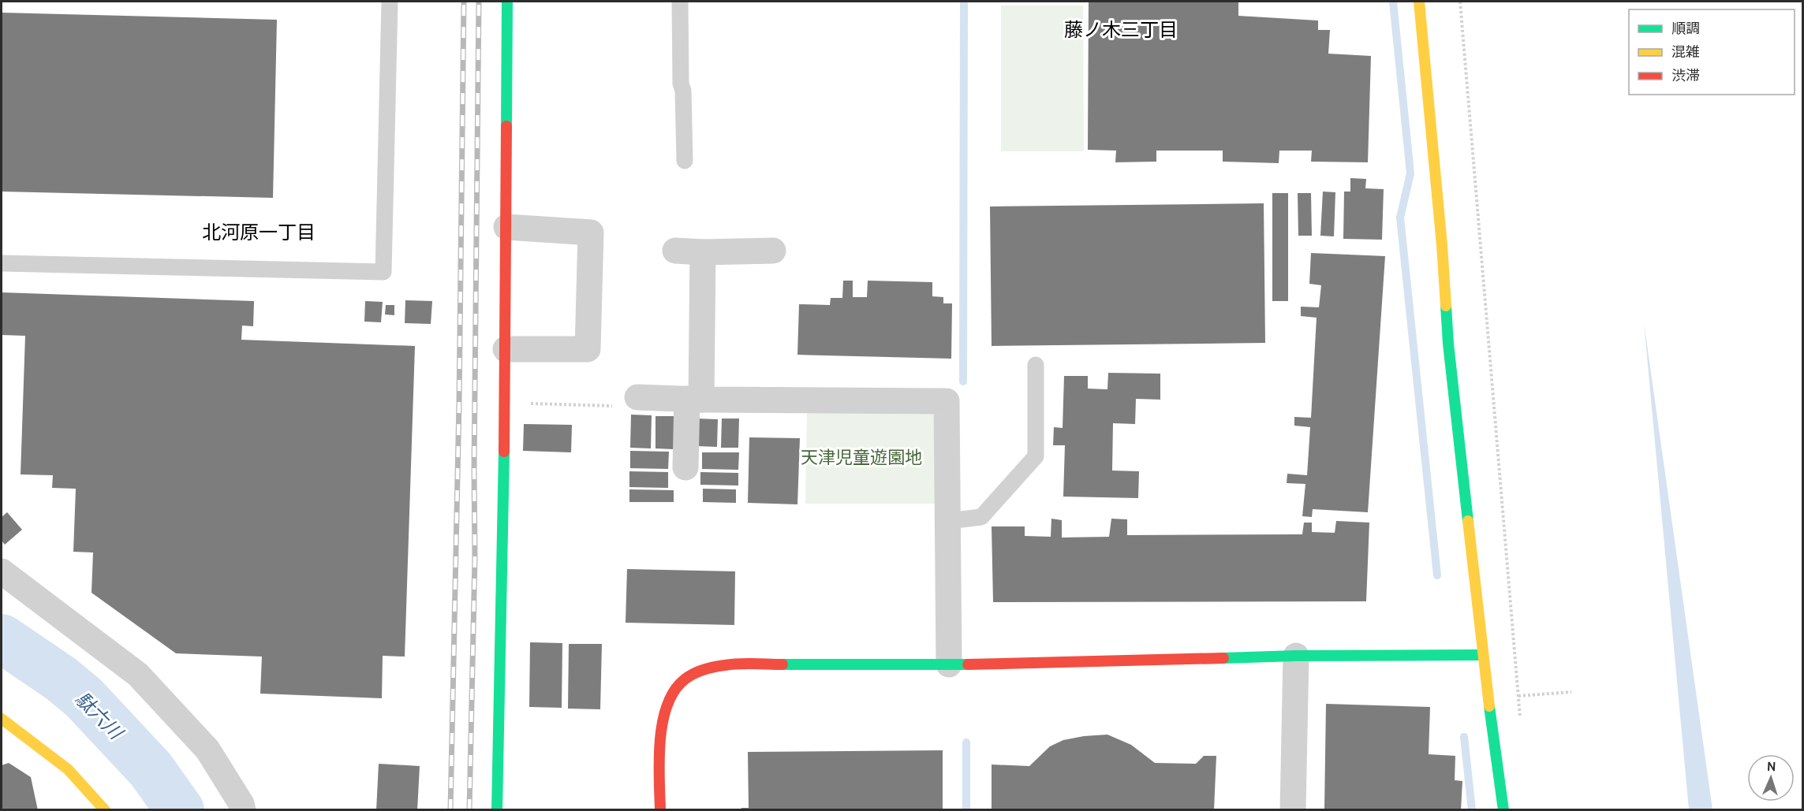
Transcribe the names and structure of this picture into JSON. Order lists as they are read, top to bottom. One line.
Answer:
{"districts":["藤ノ木三丁目","北河原一丁目"],"water":["駄六川"],"parks":["天津児童遊園地"],"legend":["順調","混雑","渋滞"],"north":"top"}
